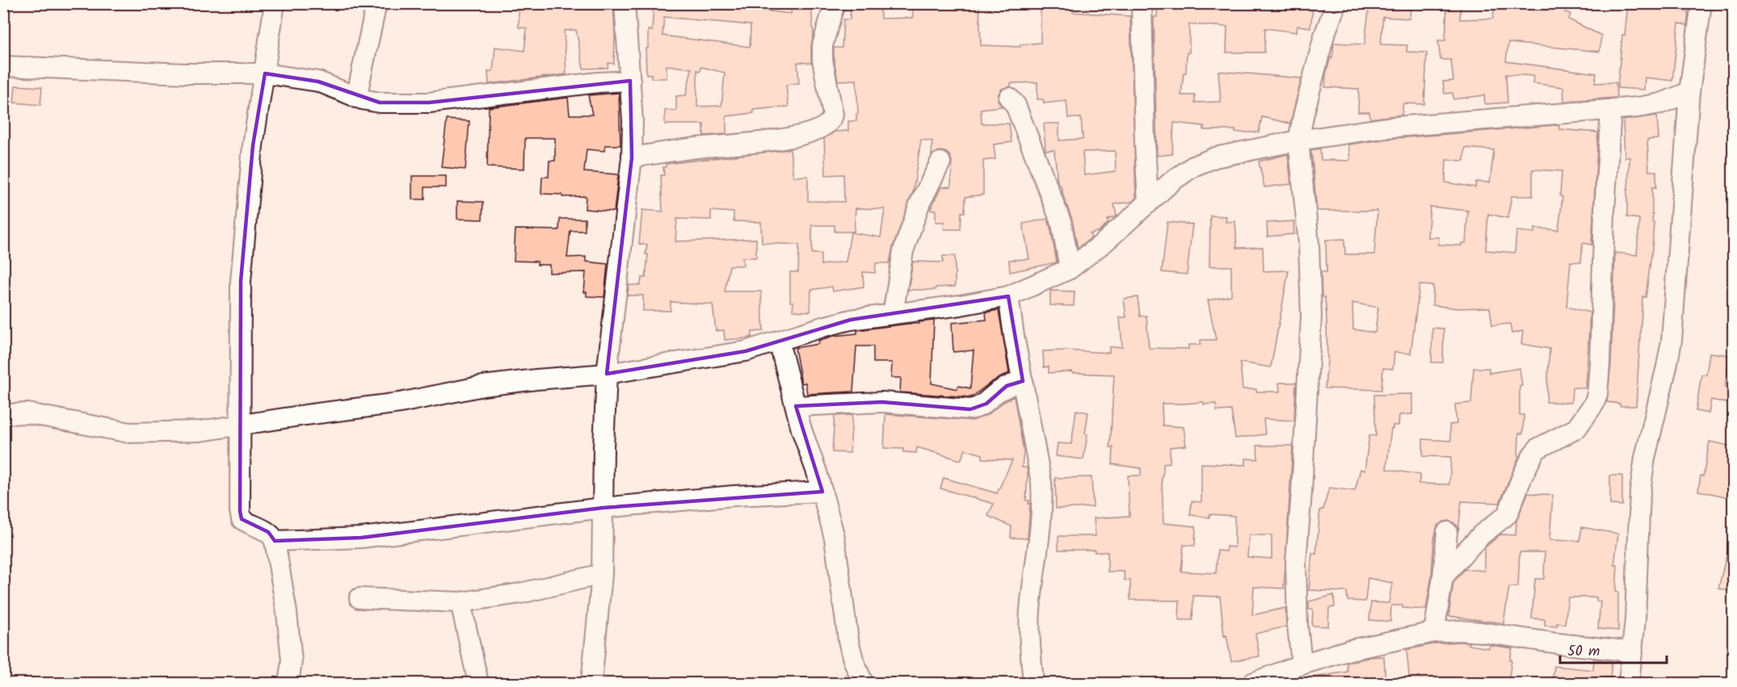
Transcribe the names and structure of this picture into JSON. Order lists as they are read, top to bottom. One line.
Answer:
{"scale_bar":"50 m"}
